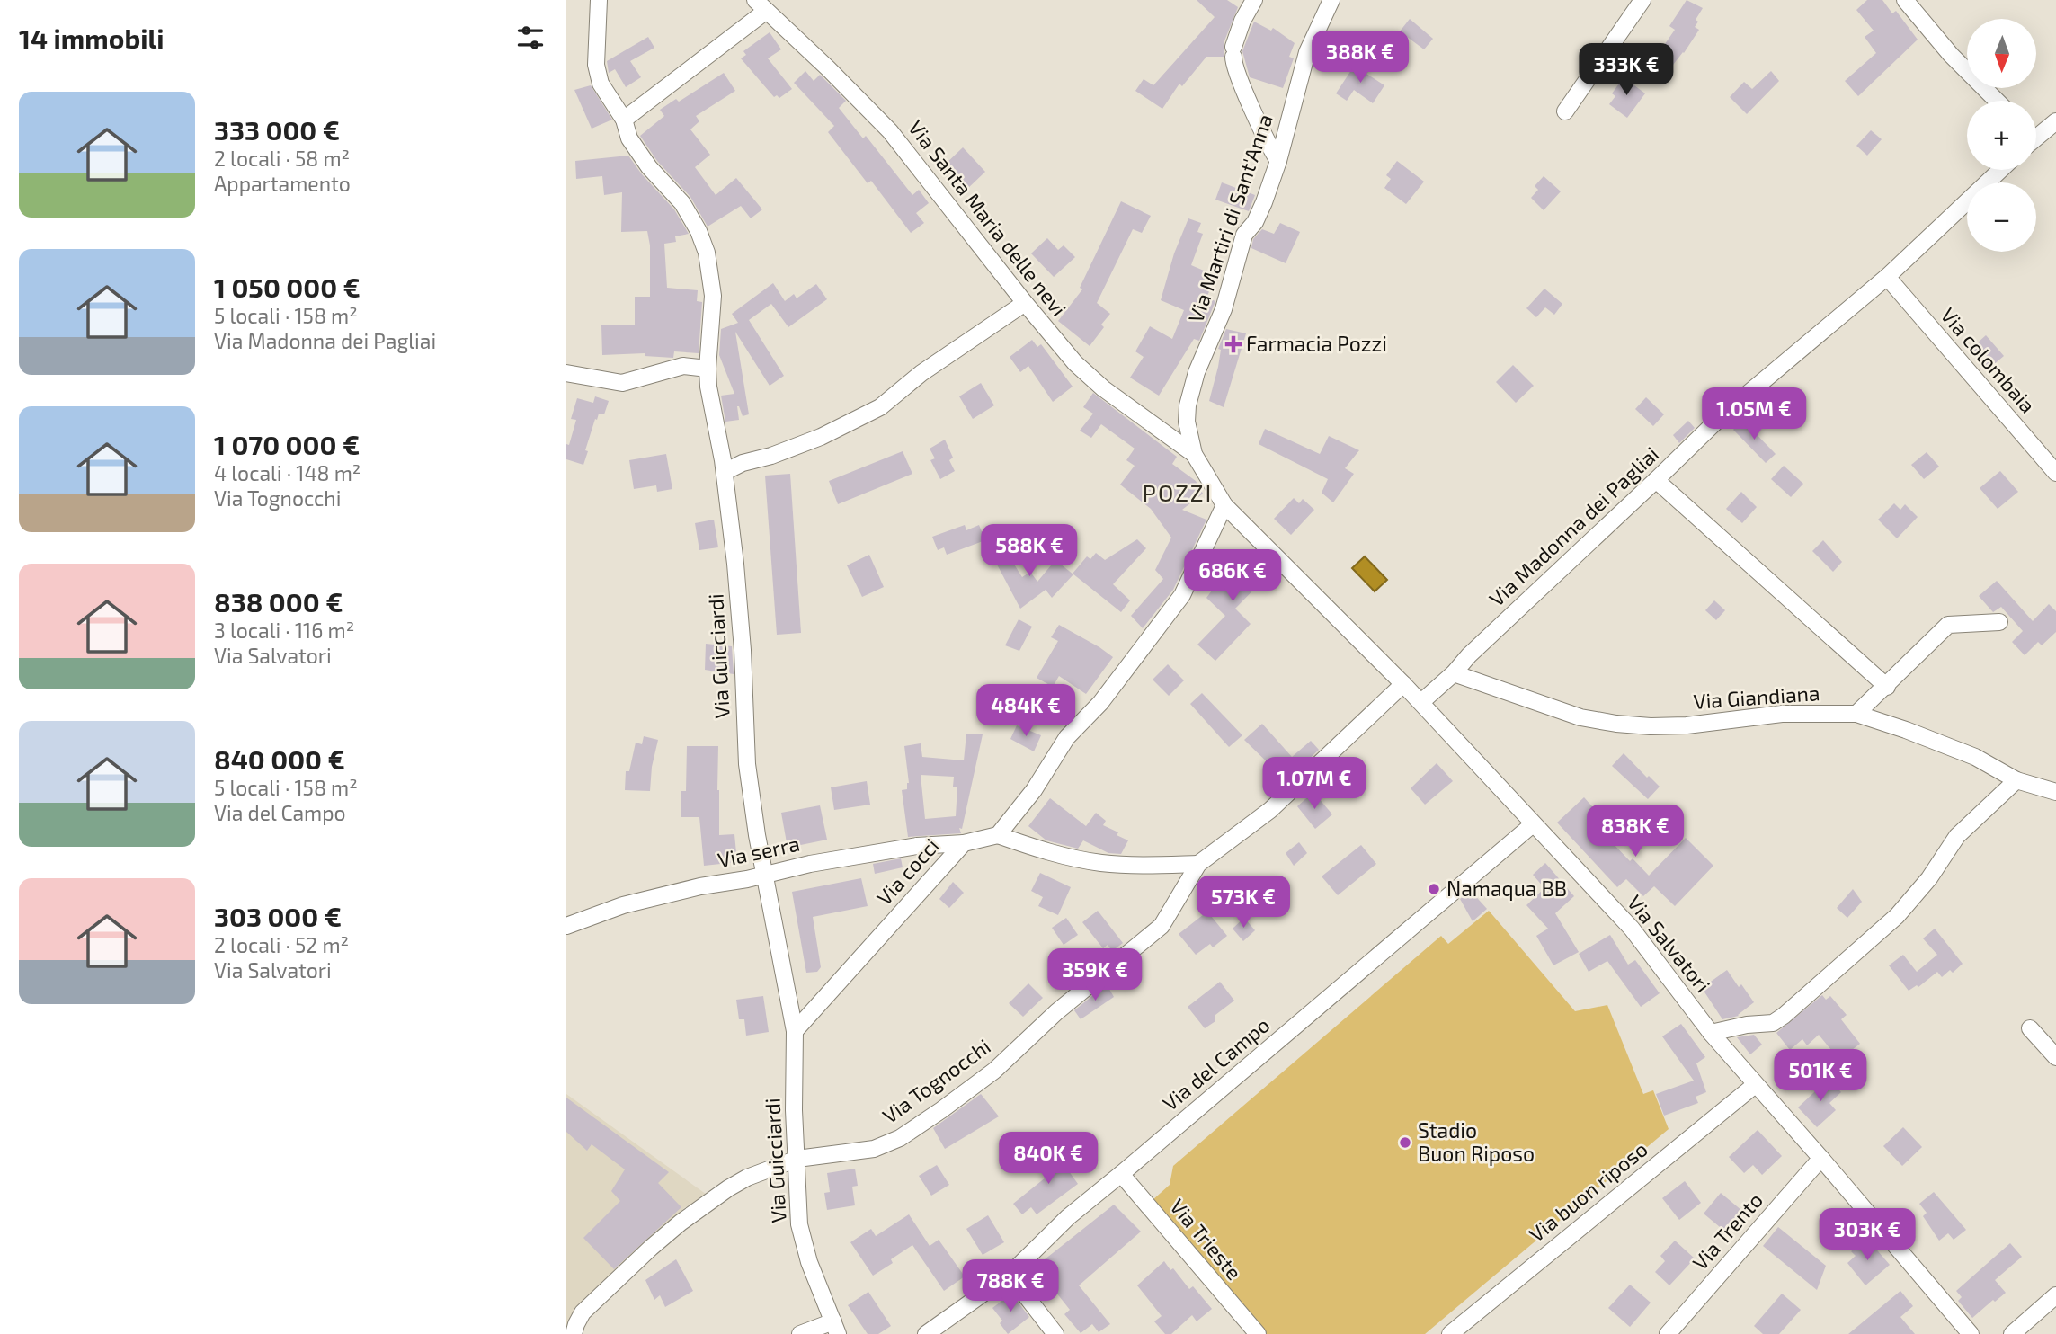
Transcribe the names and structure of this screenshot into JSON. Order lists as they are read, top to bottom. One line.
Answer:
{"streets":{"street":["Via Santa Maria delle nevi","Via Martiri di Sant'Anna","Via colombaia","Via Madonna dei Pagliai","Via Guicciardi","Via Giandiana","Via serra","Via cocci","Via Salvatori","Via del Campo","Via Tognocchi","Via buon riposo","Via Trento","Via Trieste"]},"crossings":[["Via Santa Maria delle nevi","Via Martiri di Sant'Anna"],["Via Santa Maria delle nevi","Via Salvatori"],["Via Martiri di Sant'Anna","Via Salvatori"],["Via colombaia","Via Madonna dei Pagliai"],["Via Madonna dei Pagliai","Via Giandiana"],["Via Madonna dei Pagliai","Via Salvatori"],["Via Guicciardi","Via serra"],["Via Guicciardi","Via cocci"],["Via Guicciardi","Via Tognocchi"],["Via serra","Via cocci"],["Via Salvatori","Via del Campo"],["Via Salvatori","Via Tognocchi"],["Via Salvatori","Via buon riposo"],["Via Salvatori","Via Trento"],["Via del Campo","Via Trieste"]],"districts":["POZZI"],"places":{"health":["Farmacia Pozzi"],"other":["Namaqua BB","Stadio Buon Riposo"]},"north":"bottom","page":{"heading":"14 immobili","map_buttons":["+","−"],"price":["388K €","333K €","1.05M €","588K €","686K €","484K €","1.07M €","838K €","573K €","359K €","501K €","840K €","303K €","788K €"],"list":[{"name":"333 000 €","note":"2 locali · 58 m² · Appartamento"},{"name":"1 050 000 €","note":"5 locali · 158 m² · Via Madonna dei Pagliai"},{"name":"1 070 000 €","note":"4 locali · 148 m² · Via Tognocchi"},{"name":"838 000 €","note":"3 locali · 116 m² · Via Salvatori"},{"name":"840 000 €","note":"5 locali · 158 m² · Via del Campo"},{"name":"303 000 €","note":"2 locali · 52 m² · Via Salvatori"}]}}
